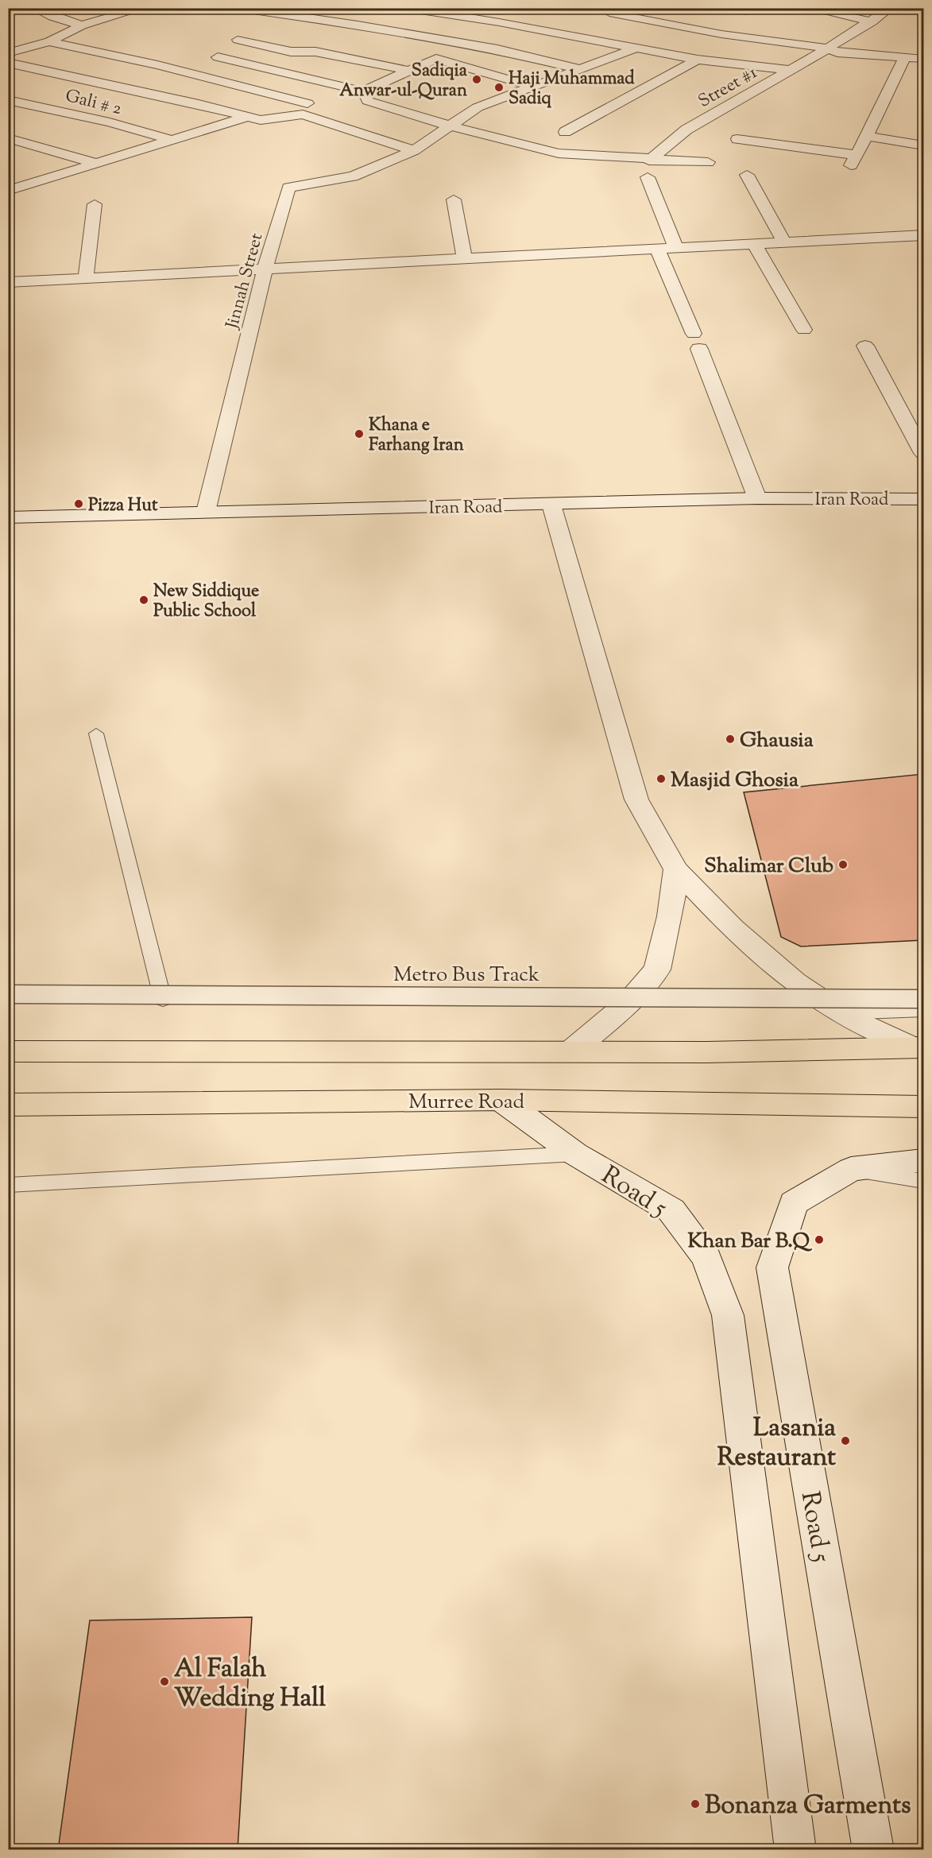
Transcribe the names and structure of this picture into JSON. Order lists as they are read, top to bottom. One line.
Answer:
{"streets":{"main road":["Murree Road"],"street":["Street #1","Gali # 2","Jinnah Street","Iran Road","Road 5"],"lane":["Metro Bus Track"]},"crossings":[["Jinnah Street","Iran Road"],["Murree Road","Road 5"]],"places":["Sadiqia Anwar-ul-Quran","Haji Muhammad Sadiq","Khana e Farhang Iran","Pizza Hut","New Siddique Public School","Ghausia","Masjid Ghosia","Shalimar Club","Khan Bar B.Q","Lasania Restaurant","Al Falah Wedding Hall","Bonanza Garments"]}
